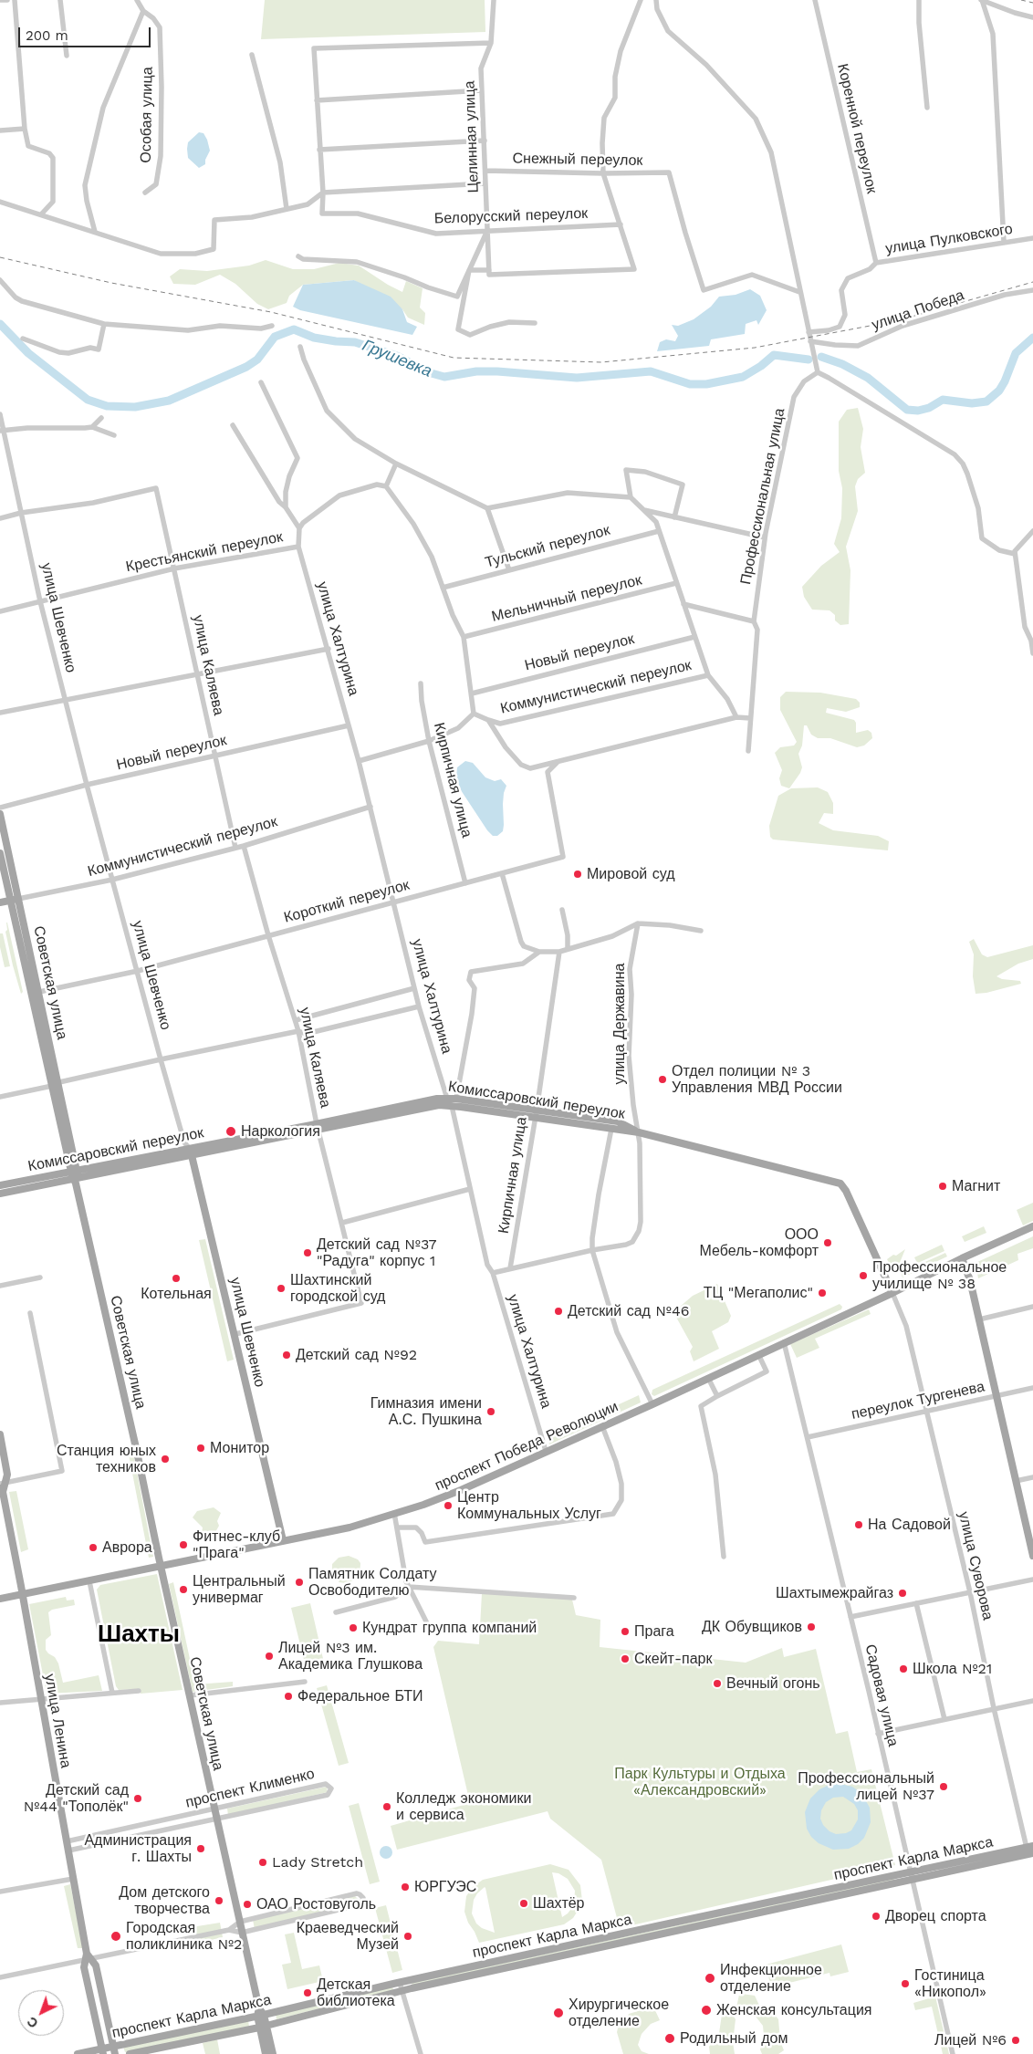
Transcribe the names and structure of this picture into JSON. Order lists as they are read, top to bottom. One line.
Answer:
{"streets":{"main road":["улица Шевченко","Коммунистический переулок","Советская улица","Комиссаровский переулок","проспект Победа Революции","улица Ленина","проспект Карла Маркса"],"street":["Особая улица","Коренной переулок","Целинная улица","Снежный переулок","Белорусский переулок","улица Пулковского","улица Победа","Профессиональная улица","Тульский переулок","Крестьянский переулок","Мельничный переулок","улица Халтурина","Новый переулок","улица Каляева","Кирпичная улица","Короткий переулок","улица Державина","переулок Тургенева","улица Суворова","Садовая улица","проспект Клименко"]},"crossings":[["Коренной переулок","улица Пулковского"],["Целинная улица","Снежный переулок"],["Целинная улица","Белорусский переулок"],["Крестьянский переулок","улица Шевченко"],["Крестьянский переулок","улица Халтурина"],["Крестьянский переулок","улица Каляева"],["улица Шевченко","Новый переулок"],["улица Шевченко","улица Каляева"],["улица Шевченко","Коммунистический переулок"],["улица Шевченко","Короткий переулок"],["улица Шевченко","Комиссаровский переулок"],["улица Шевченко","проспект Победа Революции"],["улица Халтурина","Новый переулок"],["улица Халтурина","Коммунистический переулок"],["улица Халтурина","Короткий переулок"],["улица Халтурина","улица Державина"],["улица Халтурина","Комиссаровский переулок"],["улица Халтурина","проспект Победа Революции"],["Новый переулок","улица Каляева"],["улица Каляева","Коммунистический переулок"],["улица Каляева","Короткий переулок"],["улица Каляева","Комиссаровский переулок"],["Коммунистический переулок","Советская улица"],["Кирпичная улица","Короткий переулок"],["Кирпичная улица","улица Державина"],["Кирпичная улица","Комиссаровский переулок"],["Короткий переулок","Советская улица"],["Советская улица","Комиссаровский переулок"],["Советская улица","проспект Победа Революции"],["Советская улица","проспект Клименко"],["Советская улица","проспект Карла Маркса"],["улица Державина","Комиссаровский переулок"],["Комиссаровский переулок","проспект Победа Революции"],["Комиссаровский переулок","улица Суворова"],["переулок Тургенева","улица Суворова"],["переулок Тургенева","Садовая улица"],["проспект Победа Революции","улица Суворова"],["проспект Победа Революции","Садовая улица"],["проспект Победа Революции","улица Ленина"],["улица Суворова","проспект Карла Маркса"],["Садовая улица","проспект Карла Маркса"],["улица Ленина","проспект Клименко"],["улица Ленина","проспект Карла Маркса"]],"districts":["Шахты"],"water":["Грушевка"],"parks":["Парк Культуры и Отдыха «Александровский»"],"places":["Мировой суд","Отдел полиции № 3 Управления МВД России","Наркология","Магнит","ООО Мебель-комфорт","Детский сад №37 \"Радуга\" корпус 1","Профессиональное училище № 38","Котельная","Шахтинский городской суд","ТЦ \"Мегаполис\"","Детский сад №46","Детский сад №92","Гимназия имени А.С. Пушкина","Монитор","Станция юных техников","Центр Коммунальных Услуг","На Садовой","Фитнес-клуб \"Прага\"","Аврора","Памятник Солдату Освободителю","Центральный универмаг","Шахтымежрайгаз","ДК Обувщиков","Кундрат группа компаний","Прага","Лицей №3 им. Академика Глушкова","Скейт-парк","Школа №21","Вечный огонь","Федеральное БТИ","Профессиональный лицей №37","Детский сад №44 \"Тополёк\"","Колледж экономики и сервиса","Администрация г. Шахты","Lady Stretch","ЮРГУЭС","Дом детского творчества","Шахтёр","ОАО Ростовуголь","Дворец спорта","Городская поликлиника №2","Краеведческий Музей","Инфекционное отделение","Гостиница «Никопол»","Детская библиотека","Женская консультация","Хирургическое отделение","Родильный дом","Лицей №6"],"scale_bar":"200 m","north":"bottom left"}
